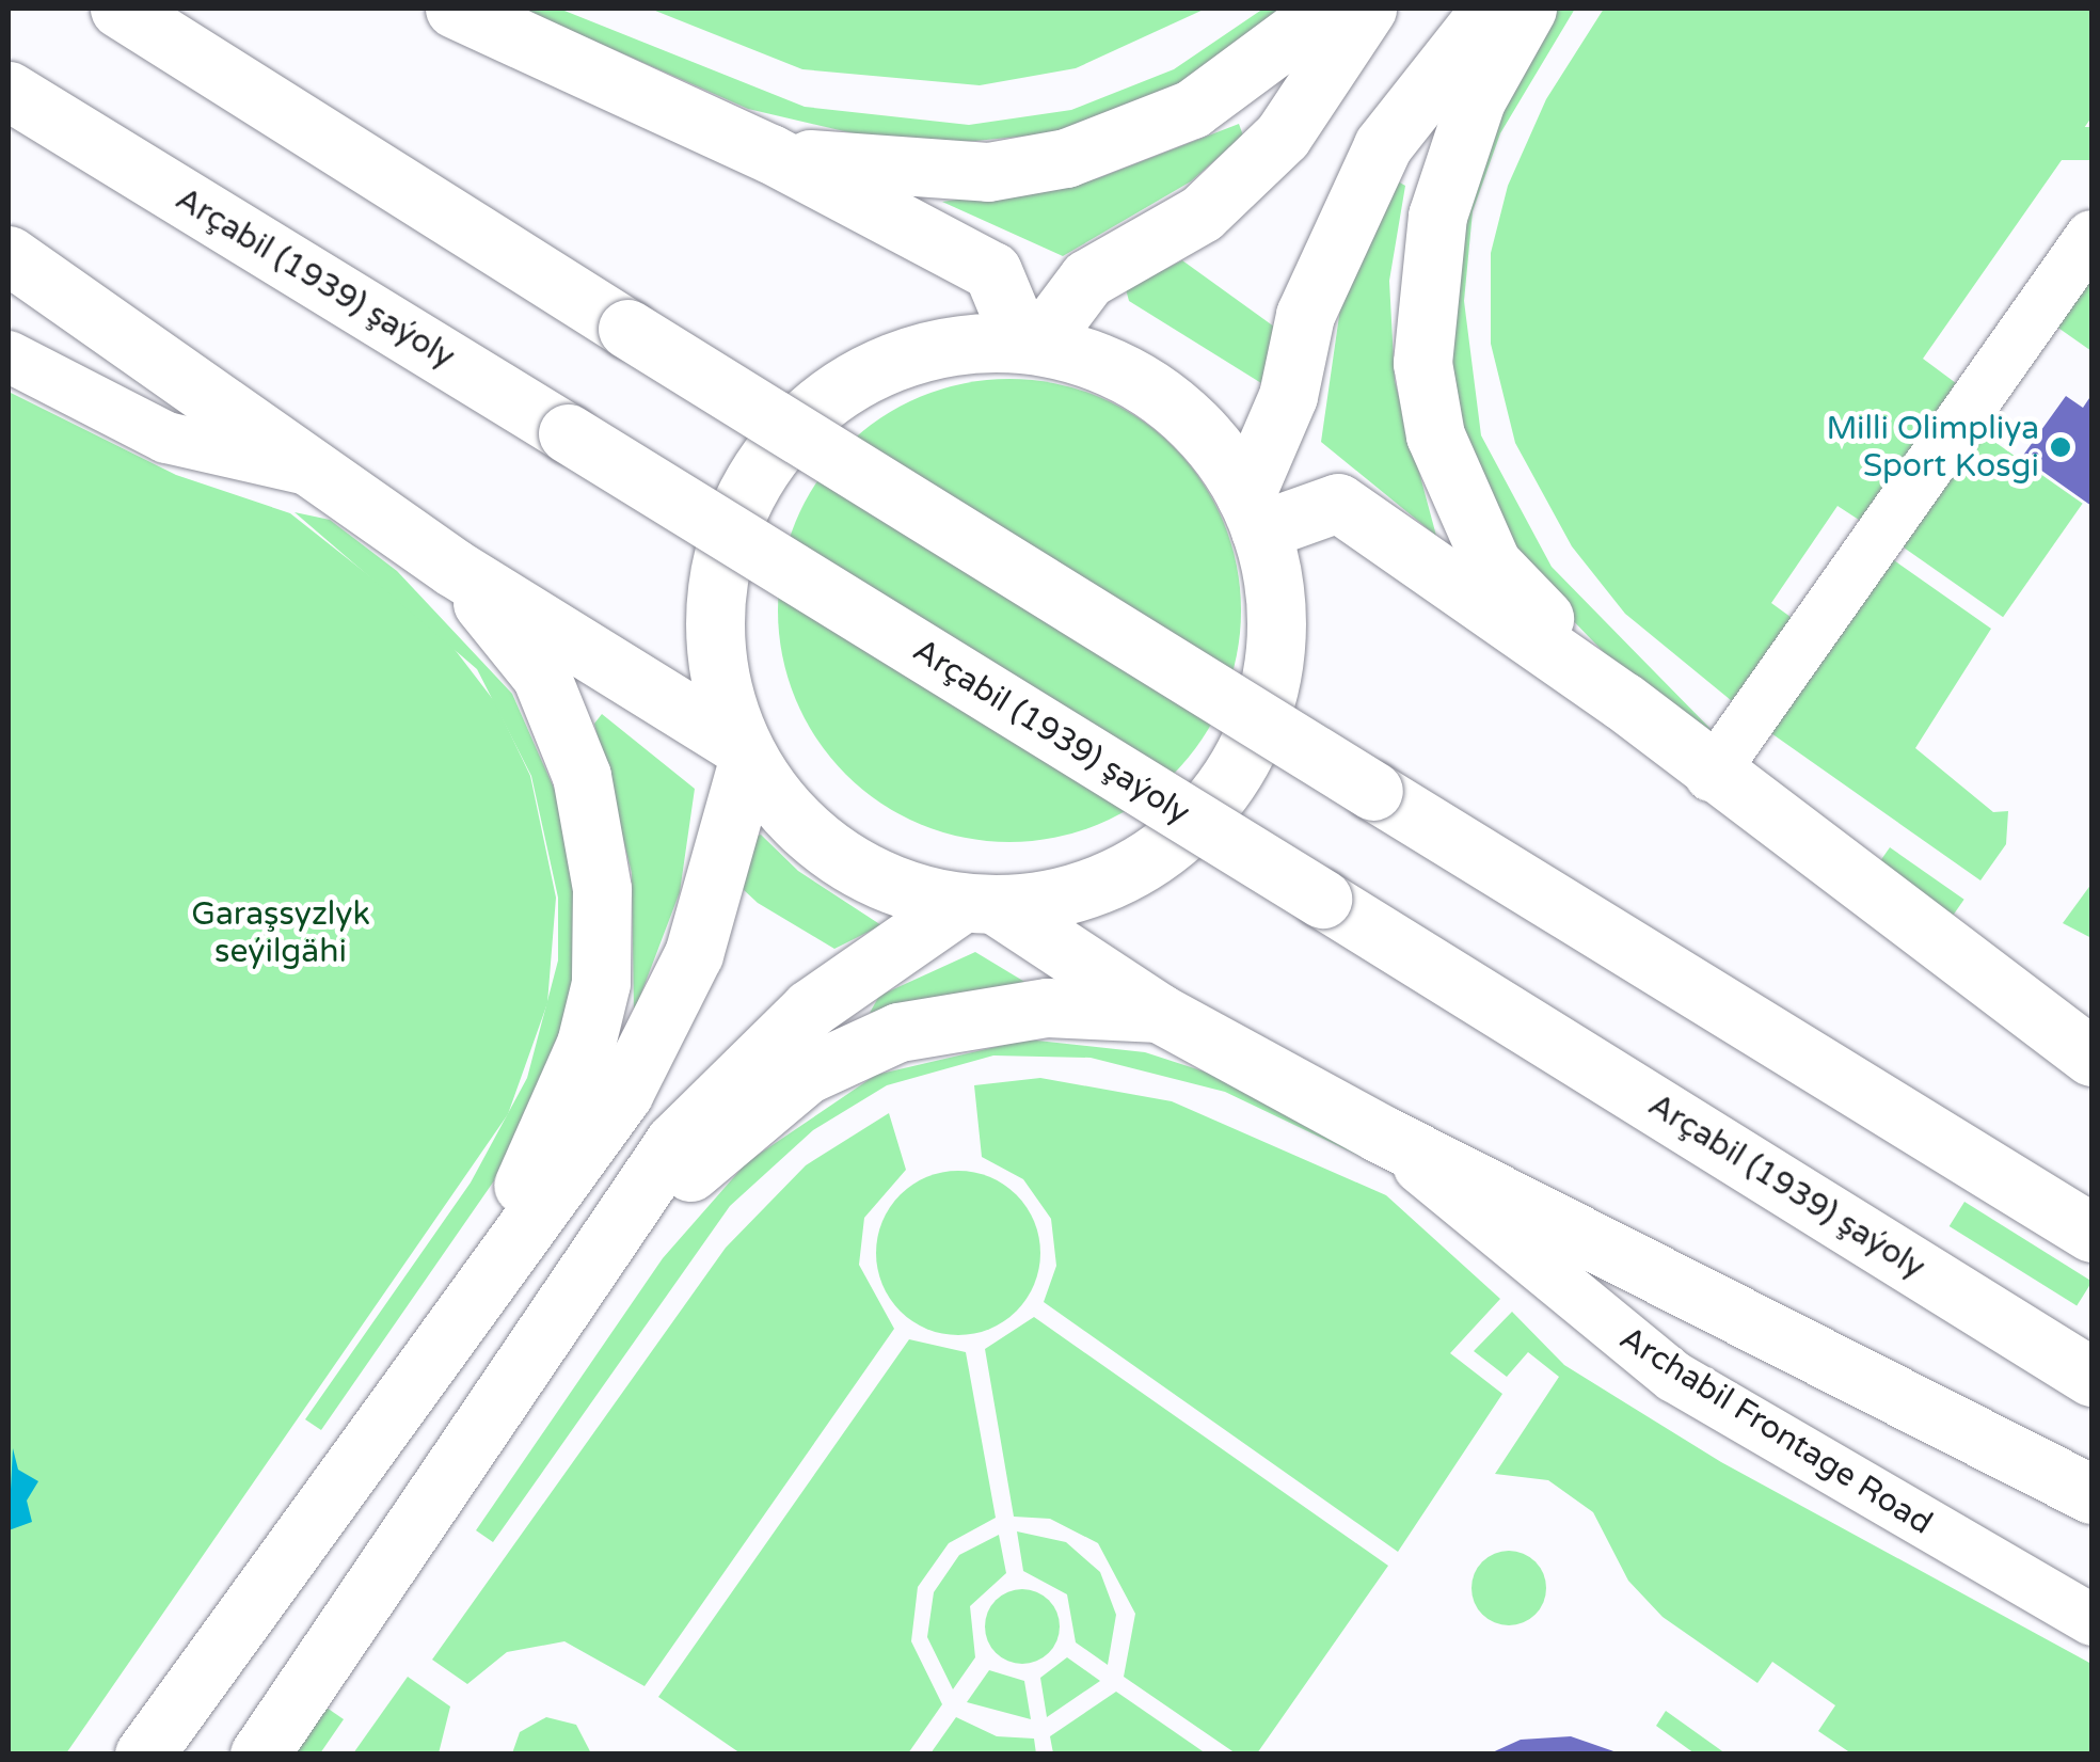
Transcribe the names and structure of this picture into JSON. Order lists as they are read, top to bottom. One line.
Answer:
{"streets":{"main road":["Arçabil (1939) şaýoly"],"street":["Archabil Frontage Road"]},"parks":["Garaşsyzlyk seýilgähi"],"places":["Milli Olimpliya Sport Kosgi"]}
